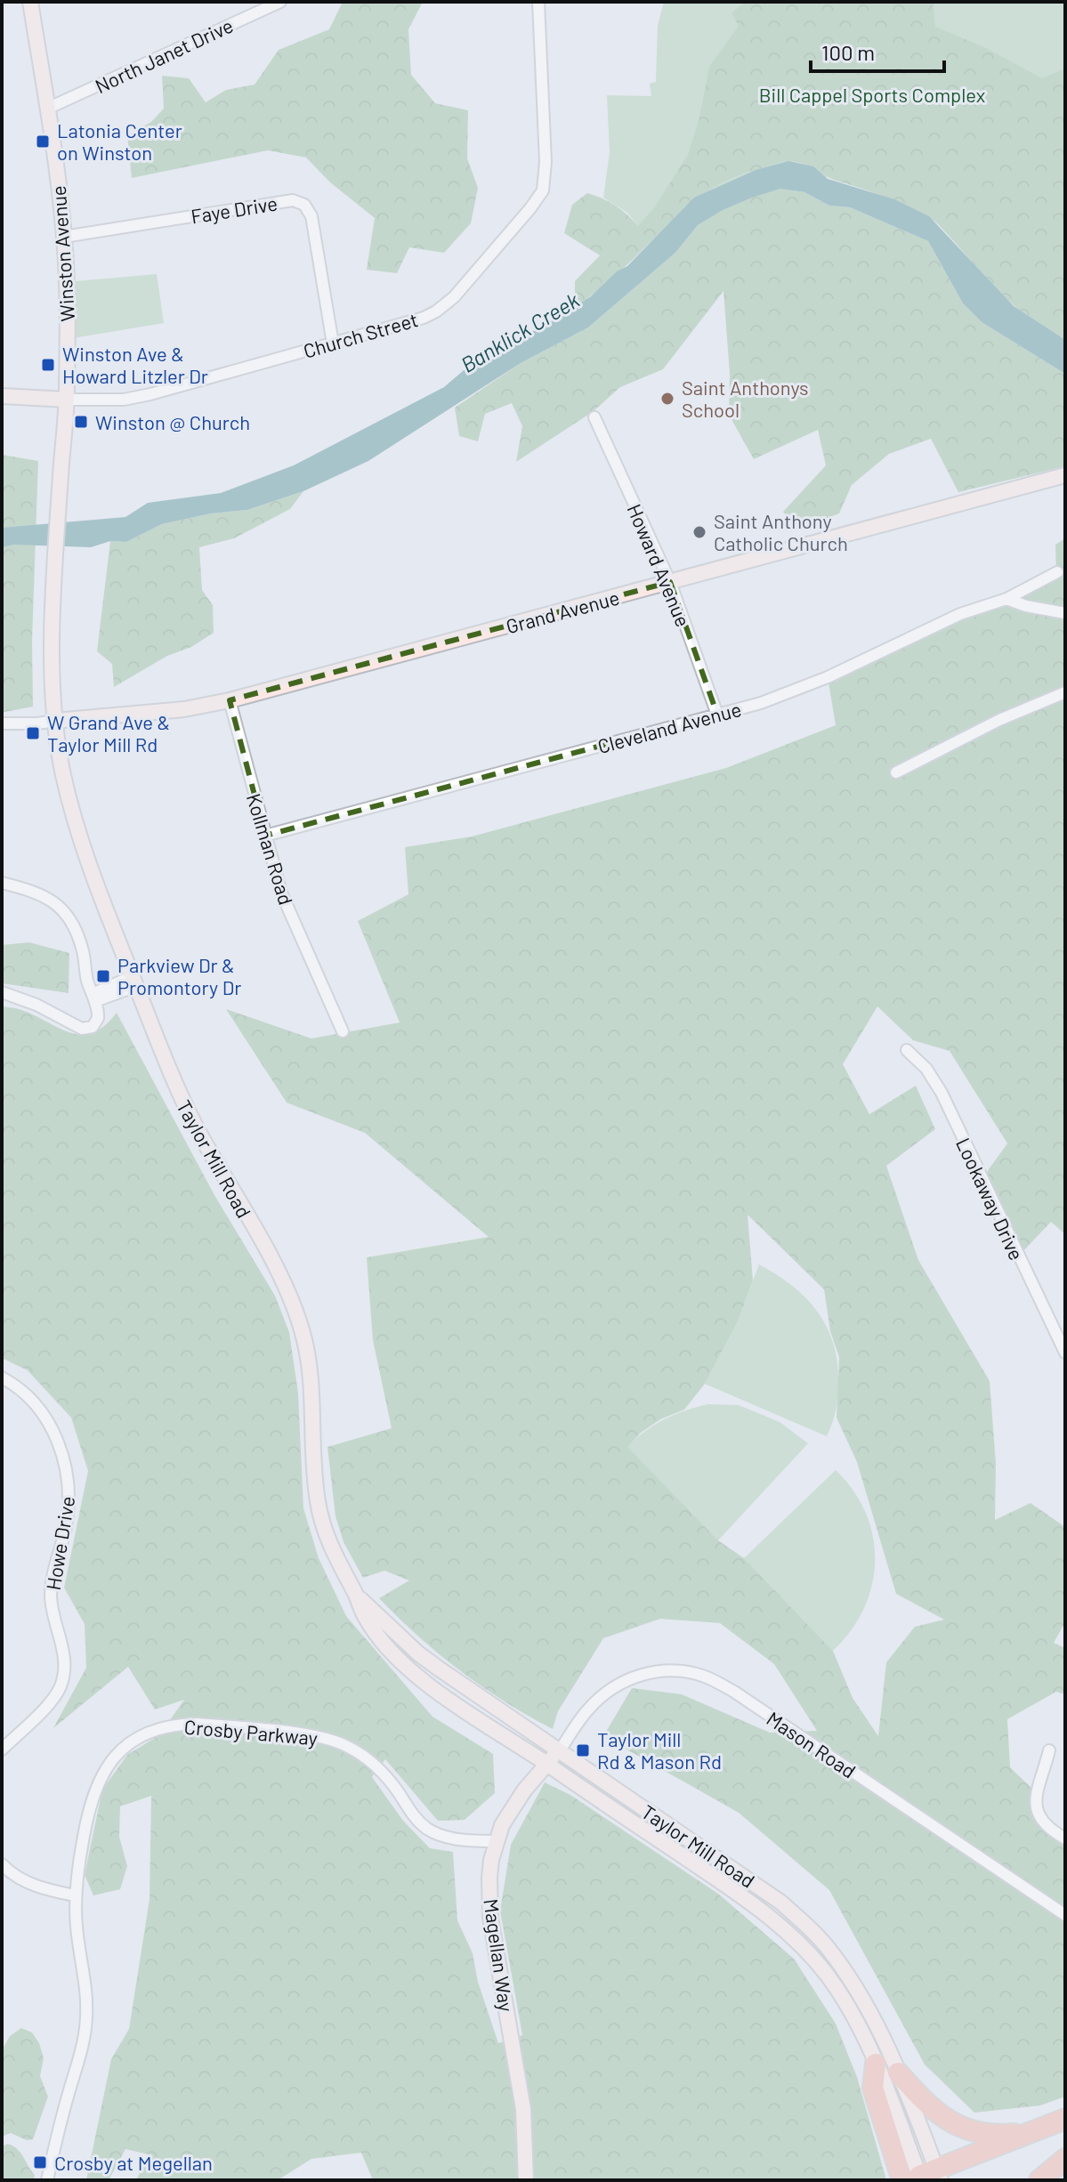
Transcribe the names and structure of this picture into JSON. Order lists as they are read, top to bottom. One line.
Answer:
{"streets":{"main road":["Winston Avenue","Grand Avenue","Taylor Mill Road","Magellan Way"],"street":["North Janet Drive","Faye Drive","Church Street","Howard Avenue","Cleveland Avenue","Kollman Road","Lookaway Drive","Howe Drive","Crosby Parkway","Mason Road"]},"crossings":[["North Janet Drive","Winston Avenue"],["Faye Drive","Winston Avenue"],["Faye Drive","Church Street"],["Winston Avenue","Church Street"],["Winston Avenue","Grand Avenue"],["Winston Avenue","Taylor Mill Road"],["Howard Avenue","Grand Avenue"],["Howard Avenue","Cleveland Avenue"],["Grand Avenue","Kollman Road"],["Grand Avenue","Taylor Mill Road"],["Cleveland Avenue","Kollman Road"],["Taylor Mill Road","Mason Road"],["Taylor Mill Road","Magellan Way"],["Crosby Parkway","Magellan Way"],["Mason Road","Magellan Way"]],"water":["Banklick Creek"],"parks":["Bill Cappel Sports Complex"],"places":{"transit":["Latonia Center on Winston","Winston Ave & Howard Litzler Dr","Winston @ Church","W Grand Ave & Taylor Mill Rd","Parkview Dr & Promontory Dr","Taylor Mill Rd & Mason Rd","Crosby at Megellan"],"other":["Saint Anthonys School","Saint Anthony Catholic Church"]},"scale_bar":"100 m"}
